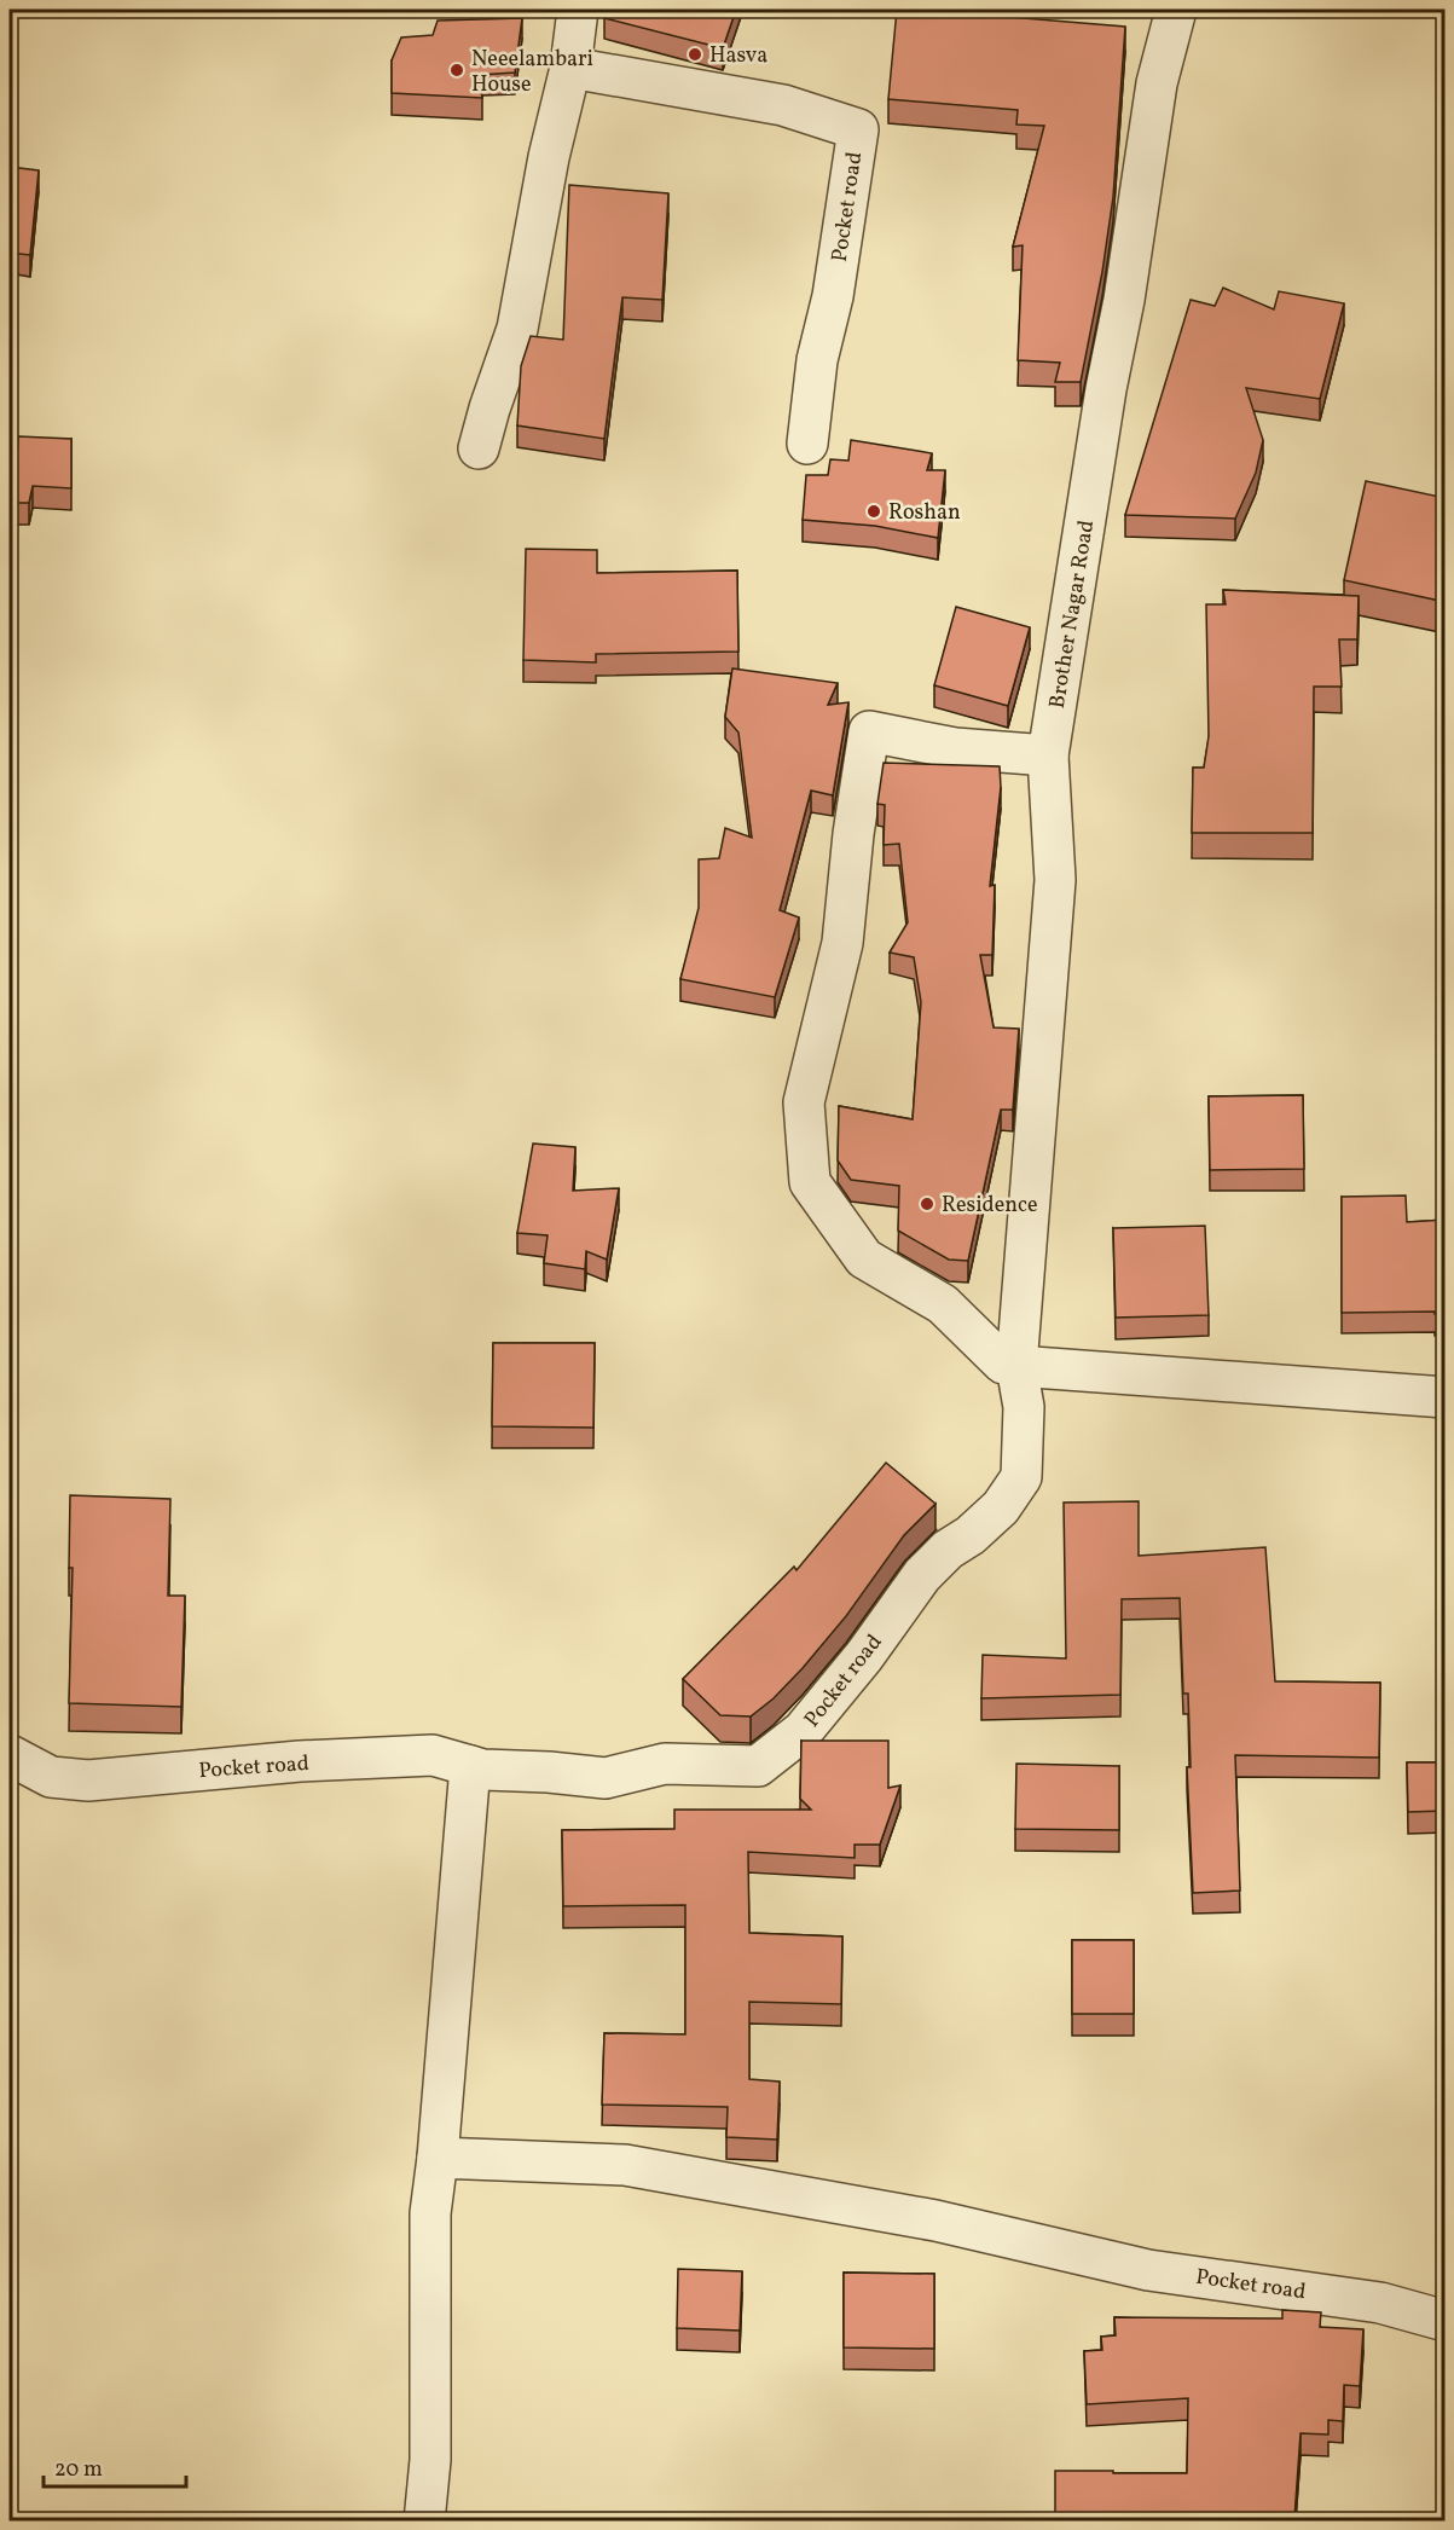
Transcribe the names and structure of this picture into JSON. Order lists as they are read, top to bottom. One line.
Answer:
{"streets":{"street":["Pocket road","Brother Nagar Road"]},"crossings":[["Pocket road","Brother Nagar Road"]],"places":["Hasva","Neeelambari House","Roshan","Residence"],"scale_bar":"20 m"}
